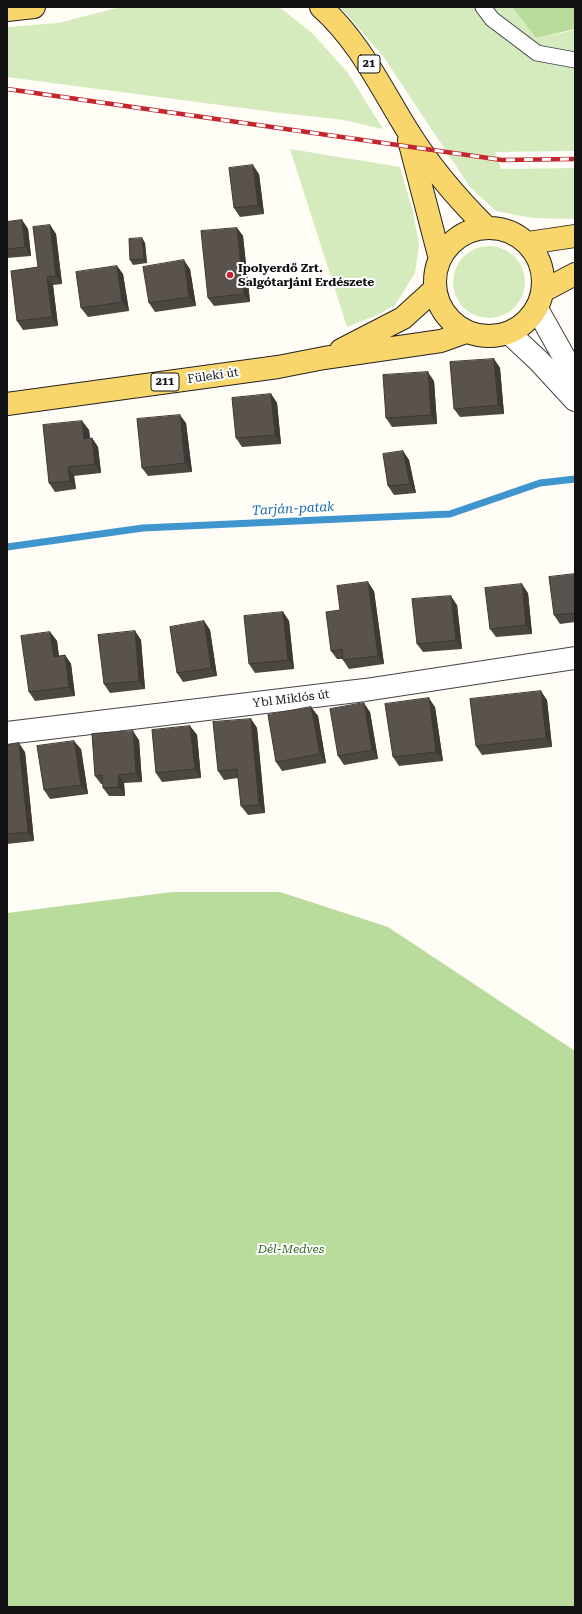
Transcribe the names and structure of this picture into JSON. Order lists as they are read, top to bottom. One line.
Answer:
{"streets":{"main road":["21","Füleki út","211"],"street":["Ybl Miklós út"]},"crossings":[["21","Füleki út"]],"water":["Tarján-patak"],"parks":["Dél-Medves"],"places":["Ipolyerdő Zrt. Salgótarjáni Erdészete"]}
